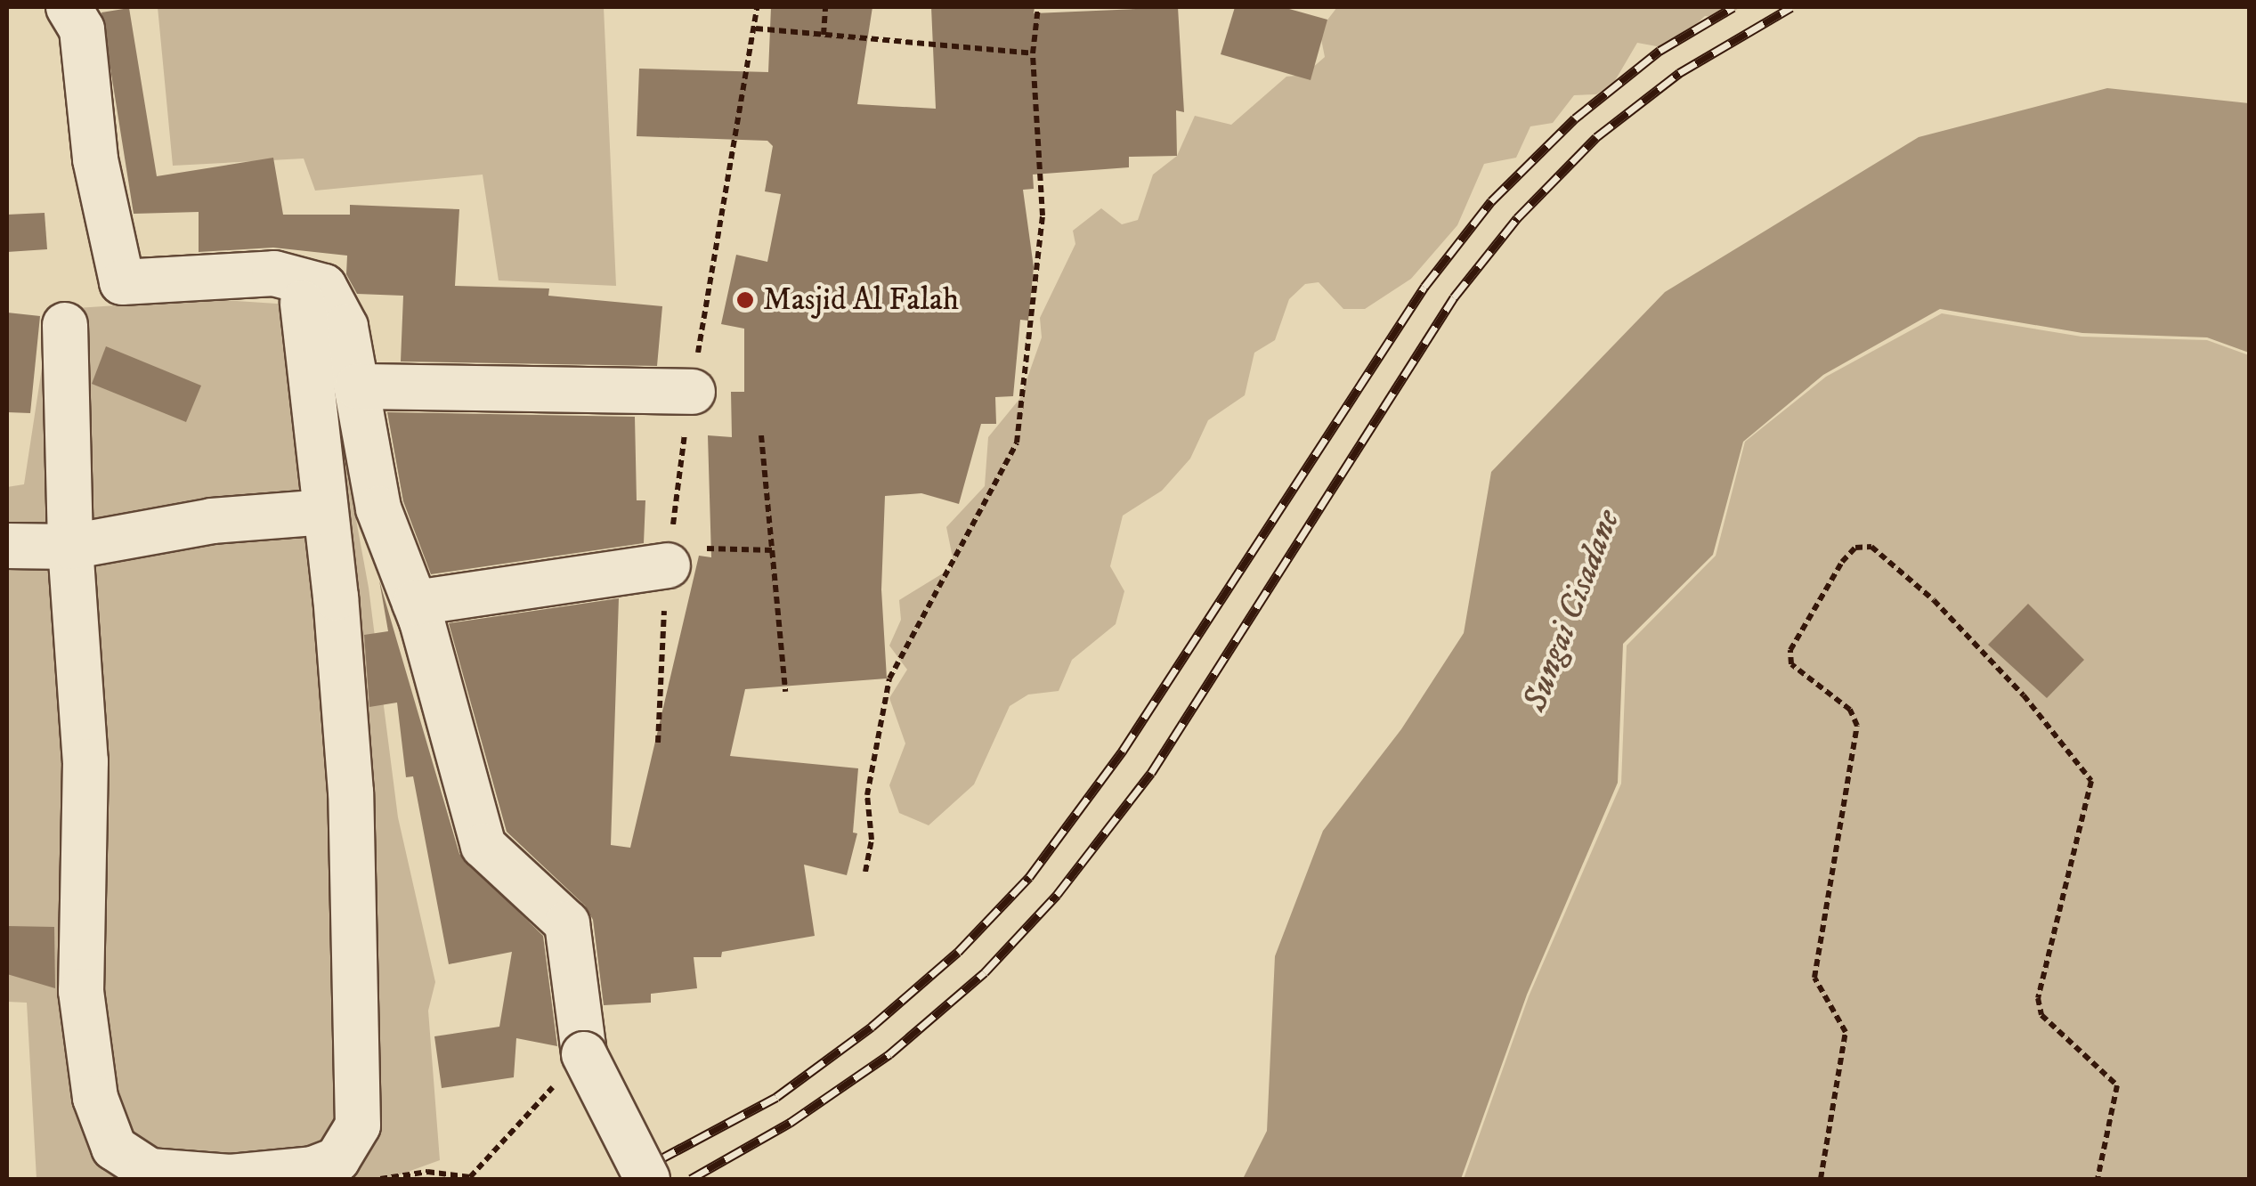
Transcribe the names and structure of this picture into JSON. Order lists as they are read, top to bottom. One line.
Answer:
{"water":["Sungai Cisadane"],"places":["Masjid Al Falah"]}
